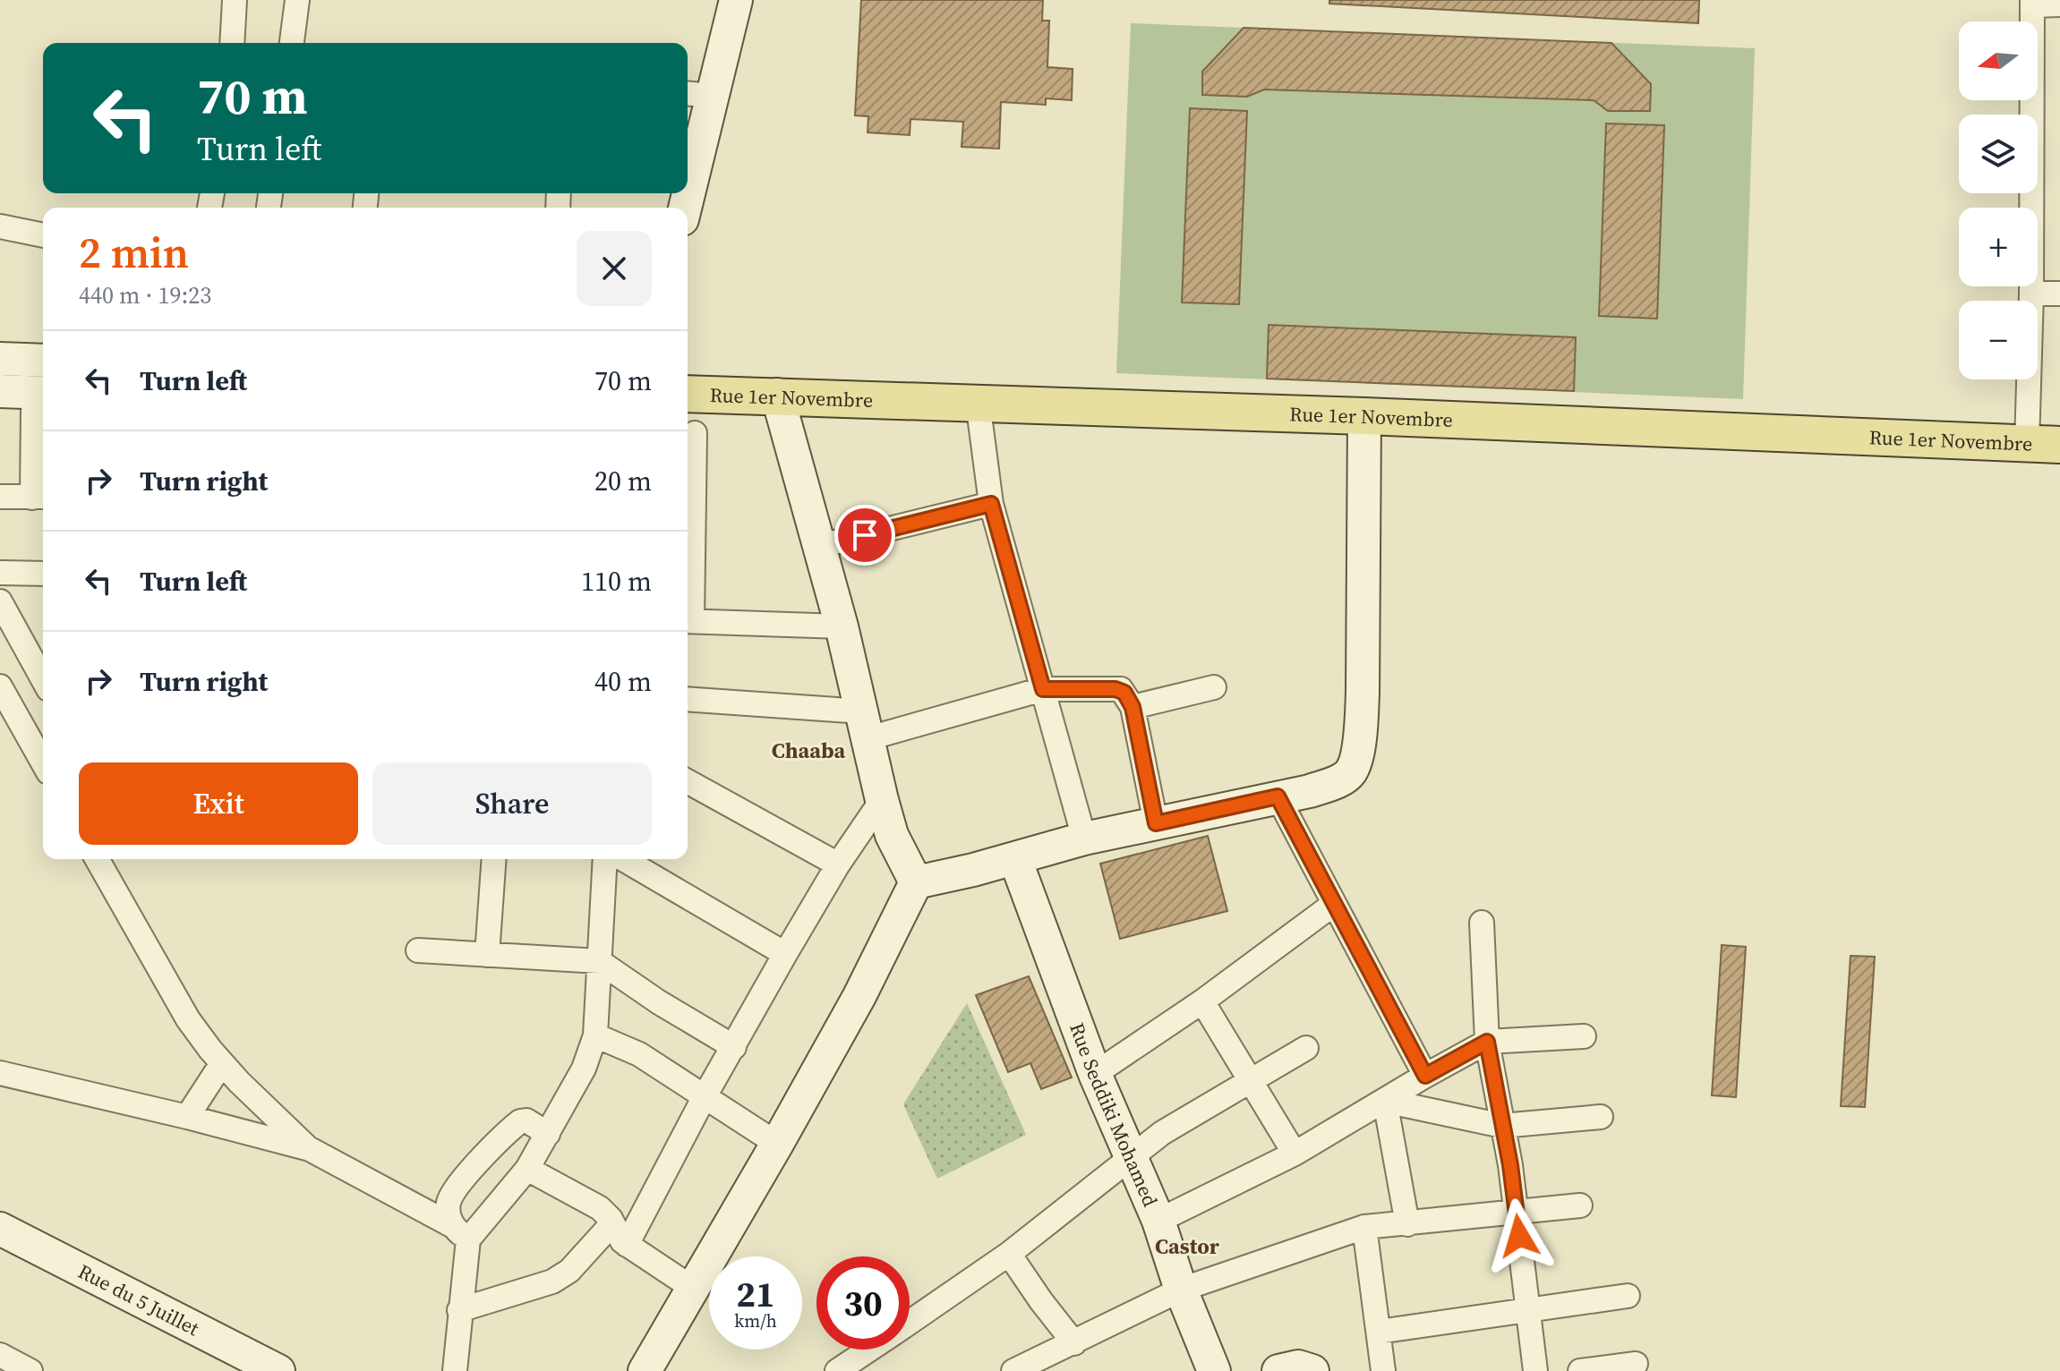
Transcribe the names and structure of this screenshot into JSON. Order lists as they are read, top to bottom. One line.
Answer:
{"streets":{"main road":["Rue 1er Novembre"],"street":["Rue Seddiki Mohamed","Rue du 5 Juillet"]},"districts":["Chaaba","Castor"],"north":"left","page":{"map_buttons":["+","−"],"turn":["70 m","Turn left"],"heading":["2 min","440 m · 19:23"],"list":[{"name":"Turn left","value":"70 m"},{"name":"Turn right","value":"20 m"},{"name":"Turn left","value":"110 m"},{"name":"Turn right","value":"40 m"}],"buttons":["Exit","Share"],"speed":"21 km/h","limit":"30"}}
